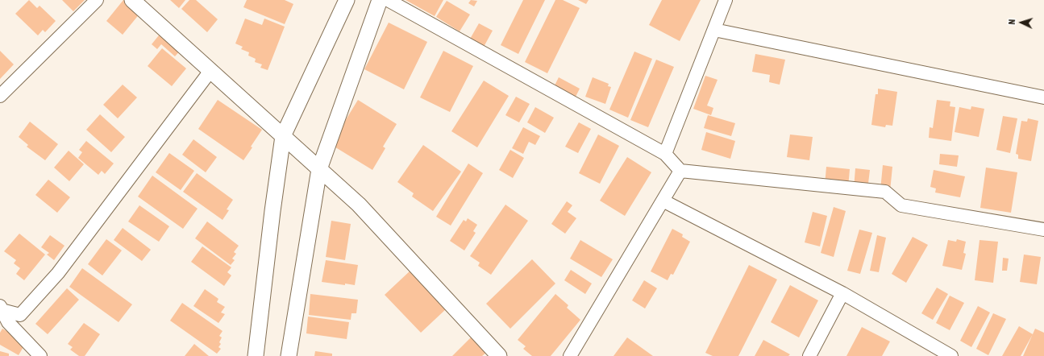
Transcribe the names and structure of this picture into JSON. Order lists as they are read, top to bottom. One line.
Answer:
{"north":"left"}
